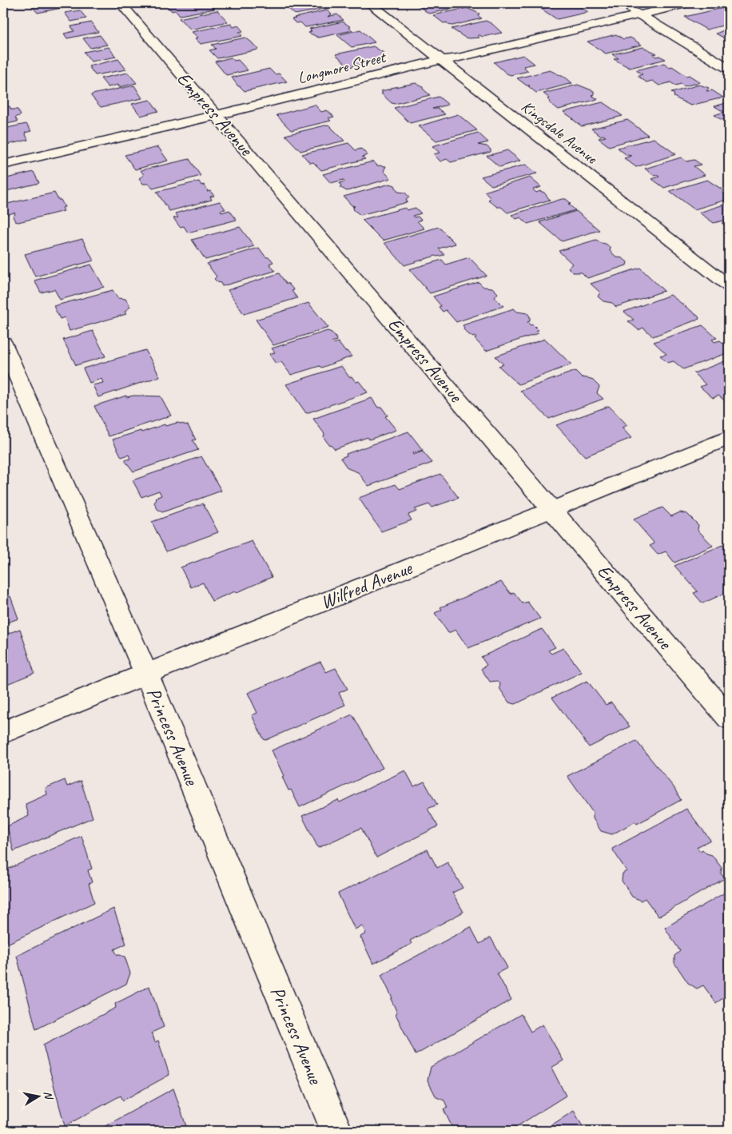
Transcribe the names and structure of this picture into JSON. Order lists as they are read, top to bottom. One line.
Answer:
{"streets":{"street":["Longmore Street","Empress Avenue","Kingsdale Avenue","Wilfred Avenue","Princess Avenue"]},"crossings":[["Longmore Street","Empress Avenue"],["Longmore Street","Kingsdale Avenue"],["Empress Avenue","Wilfred Avenue"],["Wilfred Avenue","Princess Avenue"]],"north":"right"}
